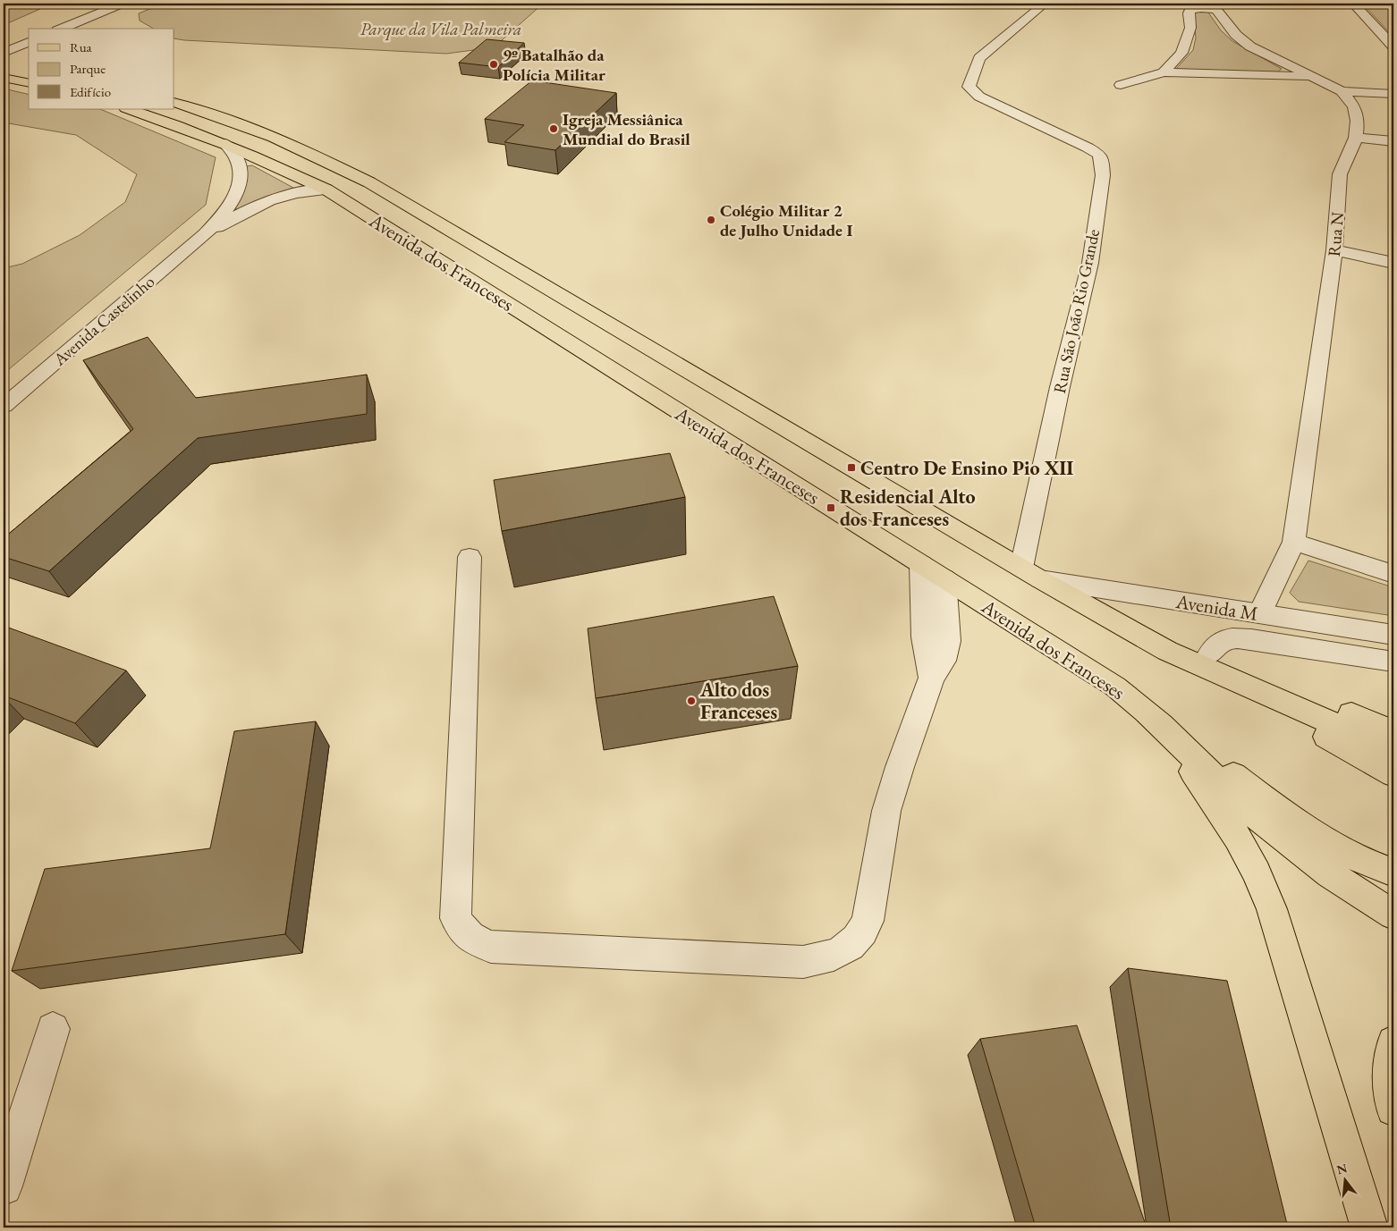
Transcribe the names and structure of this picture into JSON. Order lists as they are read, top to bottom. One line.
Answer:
{"streets":{"main road":["Avenida dos Franceses"],"street":["Rua N","Rua São João Rio Grande","Avenida Castelinho","Avenida M"]},"crossings":[["Rua N","Avenida M"],["Avenida dos Franceses","Rua São João Rio Grande"],["Avenida dos Franceses","Avenida Castelinho"],["Avenida dos Franceses","Avenida M"],["Rua São João Rio Grande","Avenida M"]],"parks":["Parque da Vila Palmeira"],"places":{"other":["9º Batalhão da Polícia Militar","Igreja Messiânica Mundial do Brasil","Colégio Militar 2 de Julho Unidade I","Alto dos Franceses"],"transit":["Centro De Ensino Pio XII","Residencial Alto dos Franceses"]},"legend":["Rua","Parque","Edifício"],"north":"top"}
